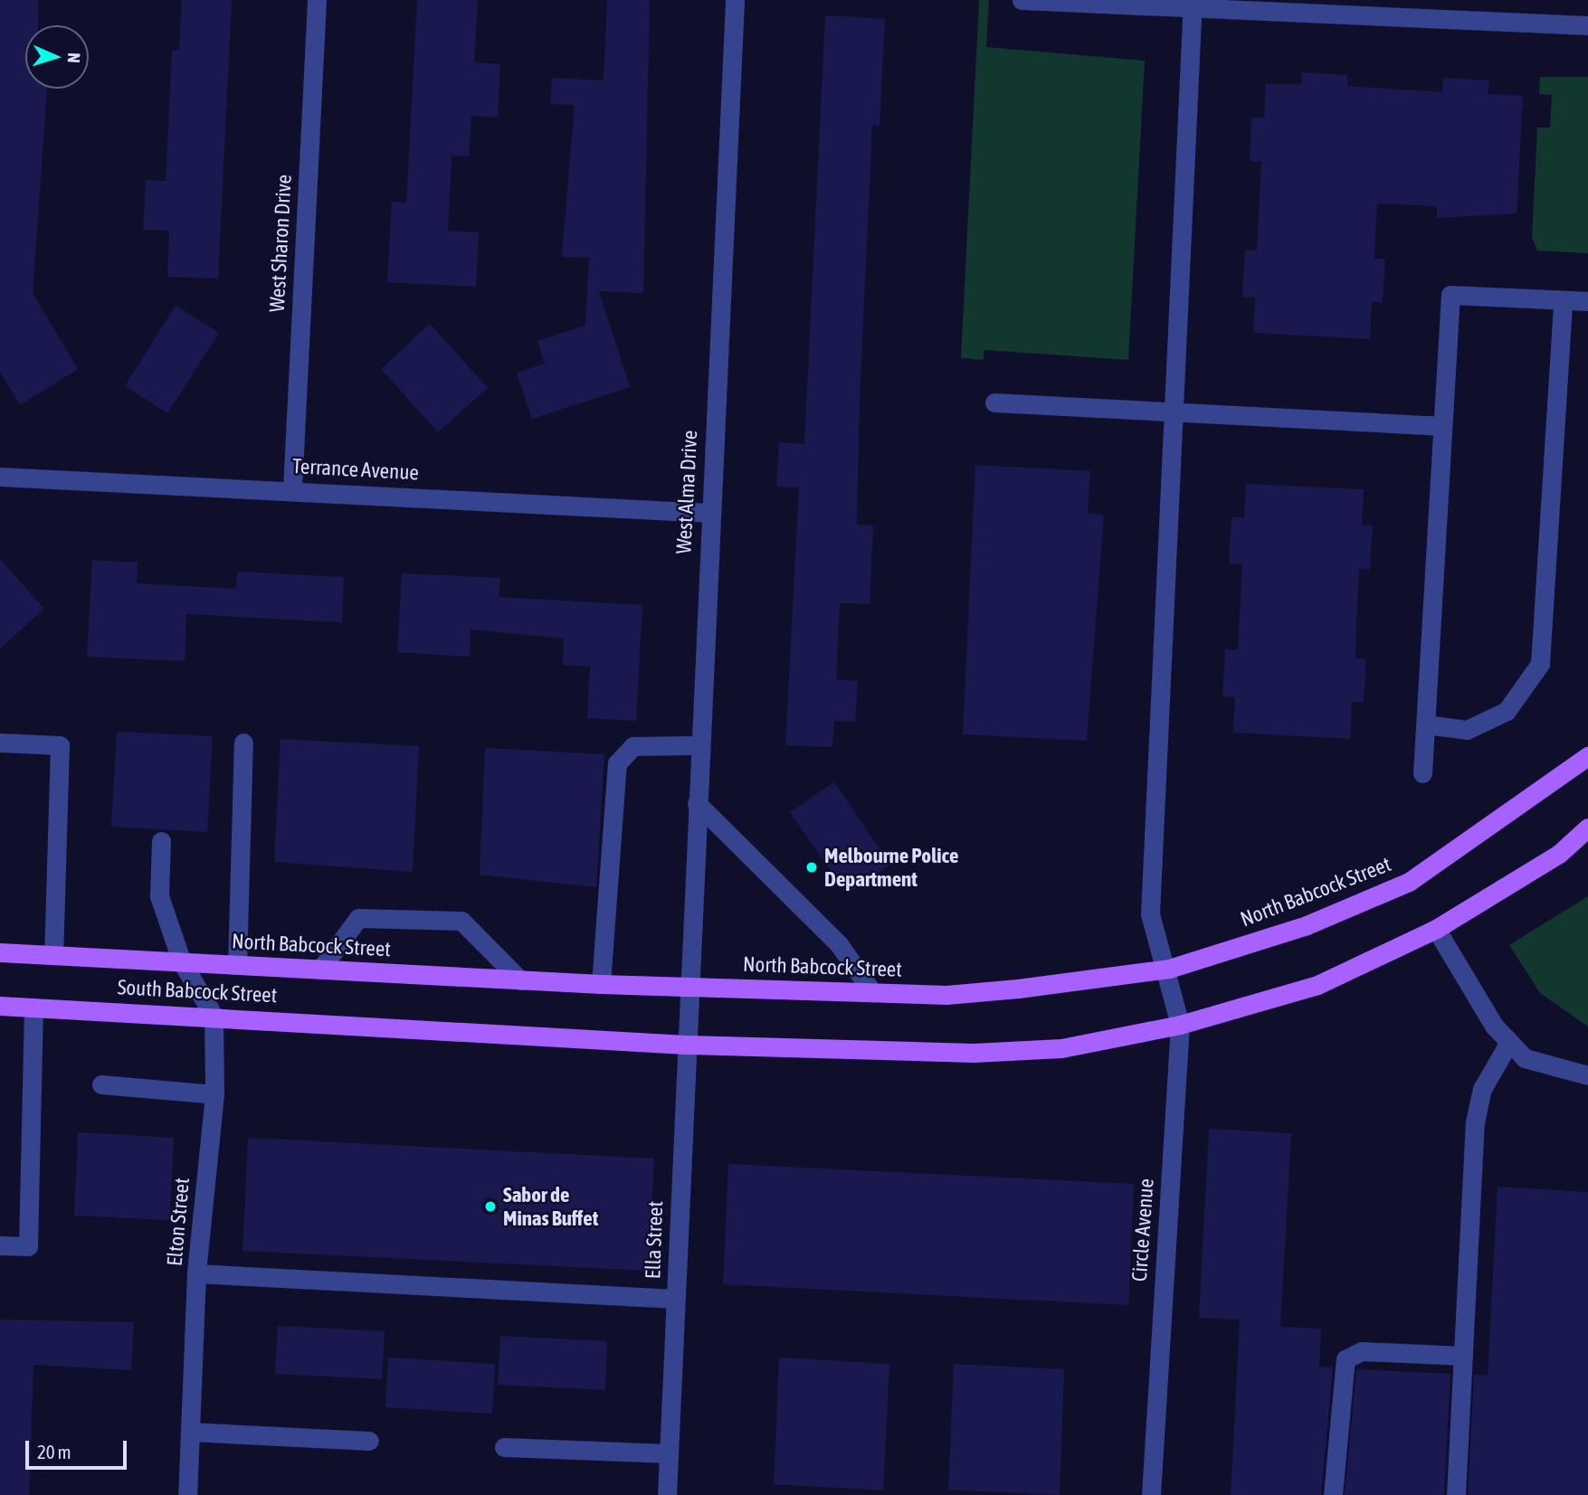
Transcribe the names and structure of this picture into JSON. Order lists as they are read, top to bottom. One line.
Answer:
{"streets":{"main road":["North Babcock Street","South Babcock Street"],"street":["West Sharon Drive","Terrance Avenue","West Alma Drive","Elton Street","Circle Avenue","Ella Street"]},"crossings":[["West Sharon Drive","Terrance Avenue"],["Terrance Avenue","West Alma Drive"],["West Alma Drive","North Babcock Street"],["West Alma Drive","Ella Street"],["North Babcock Street","Circle Avenue"],["North Babcock Street","Ella Street"],["South Babcock Street","Elton Street"],["South Babcock Street","Ella Street"]],"places":["Melbourne Police Department","Sabor de Minas Buffet"],"scale_bar":"20 m","north":"right"}
